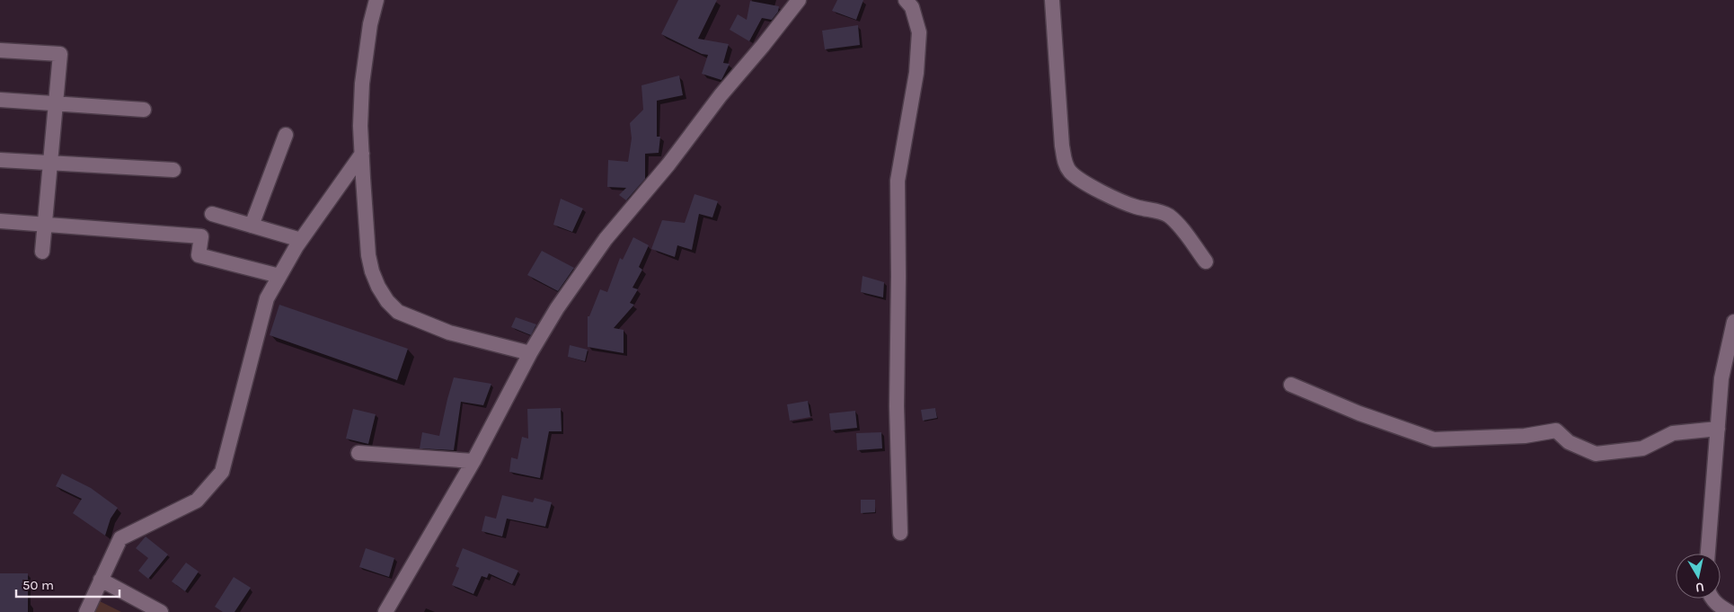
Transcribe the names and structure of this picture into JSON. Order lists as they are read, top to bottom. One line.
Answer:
{"scale_bar":"50 m","north":"bottom"}
